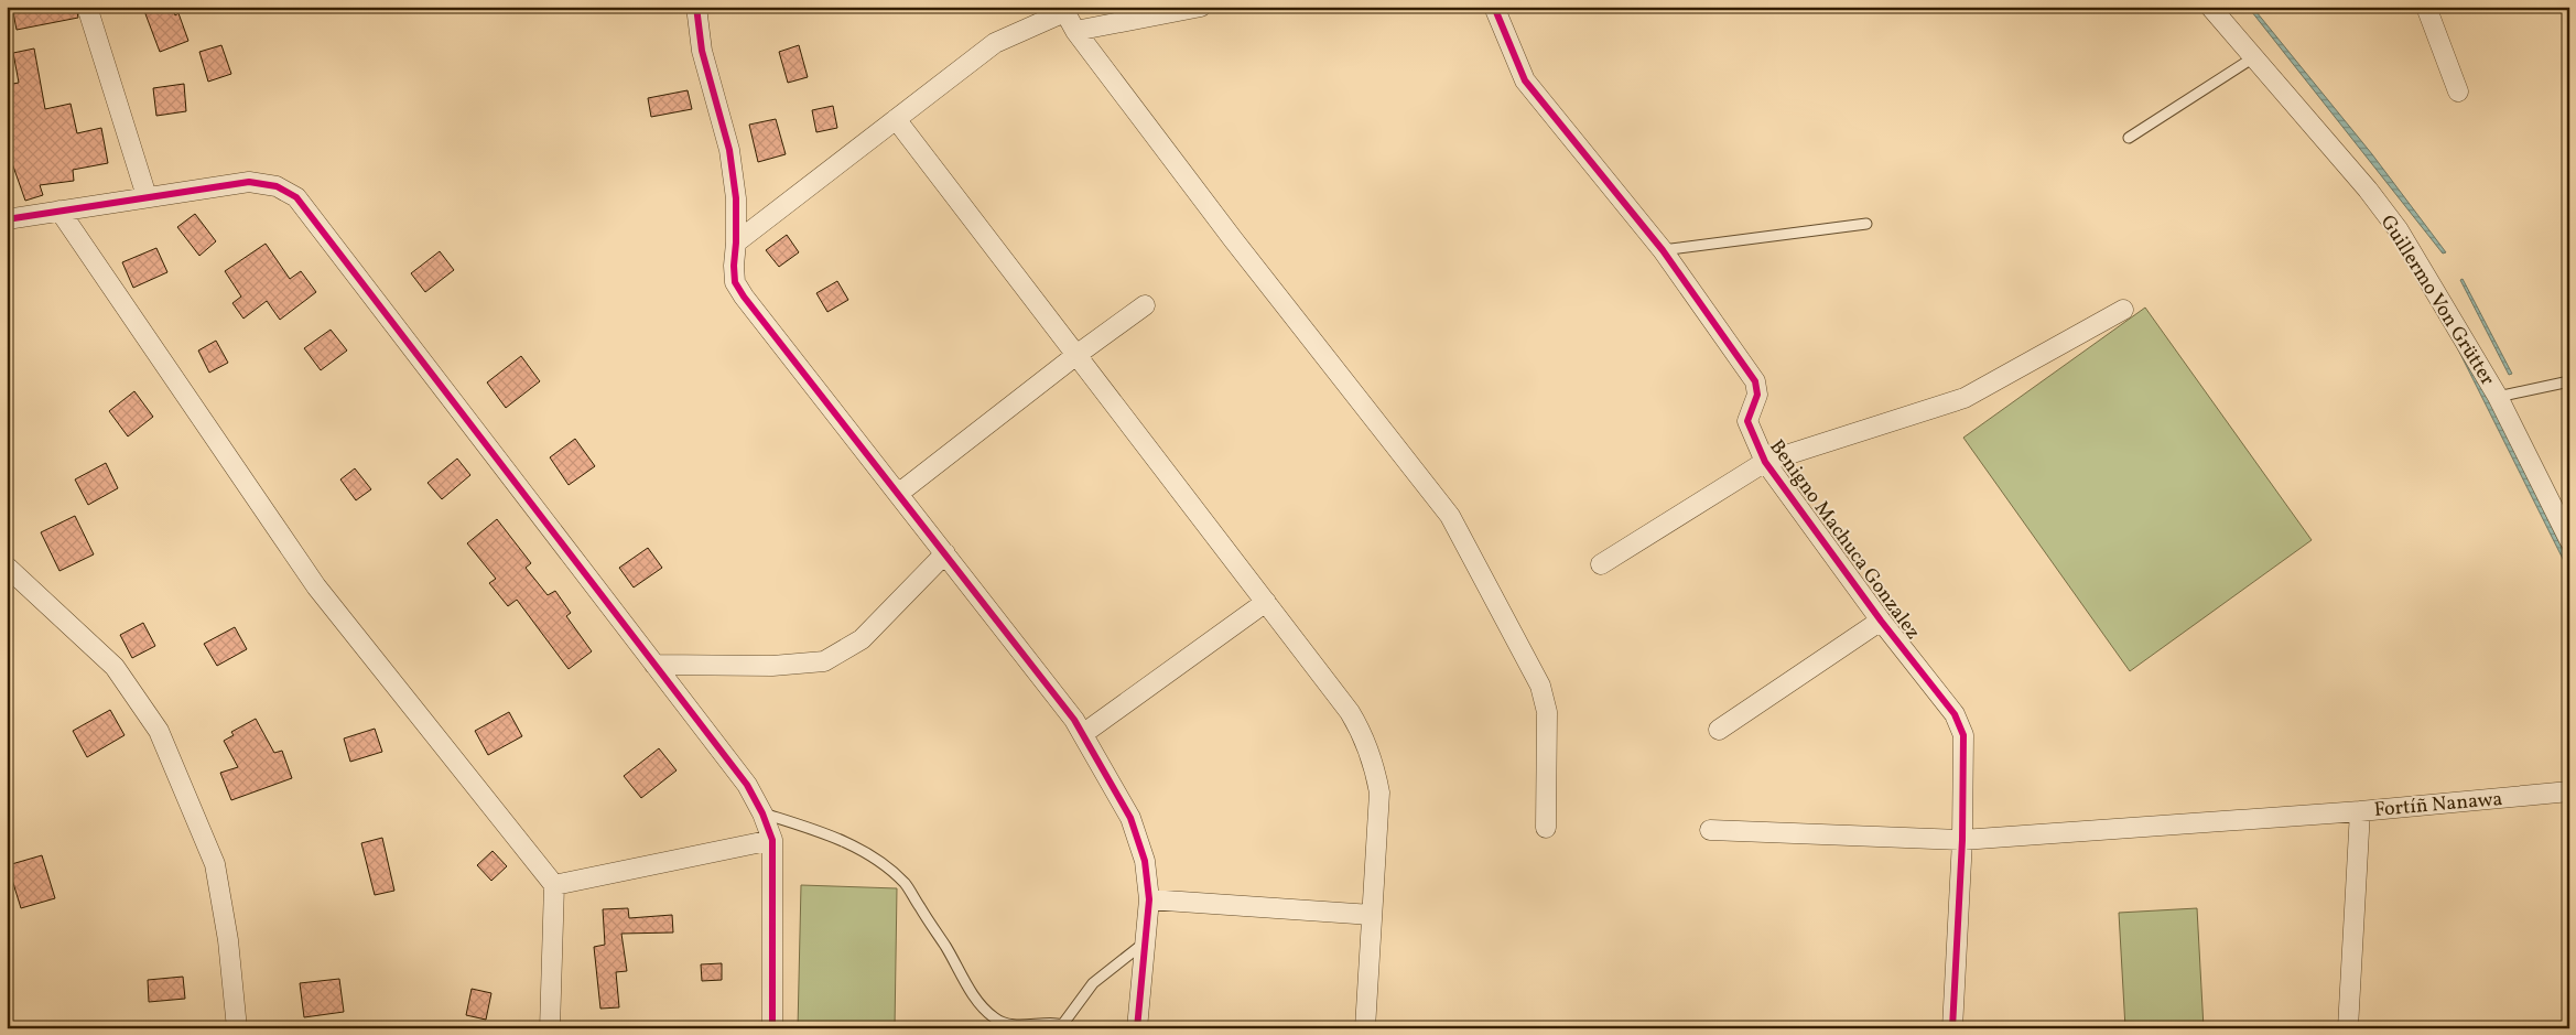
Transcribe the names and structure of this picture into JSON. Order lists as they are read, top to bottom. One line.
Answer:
{"streets":{"street":["Guillermo Von Grütter","Benigno Machuca Gonzalez","Fortíñ Nanawa"]}}
